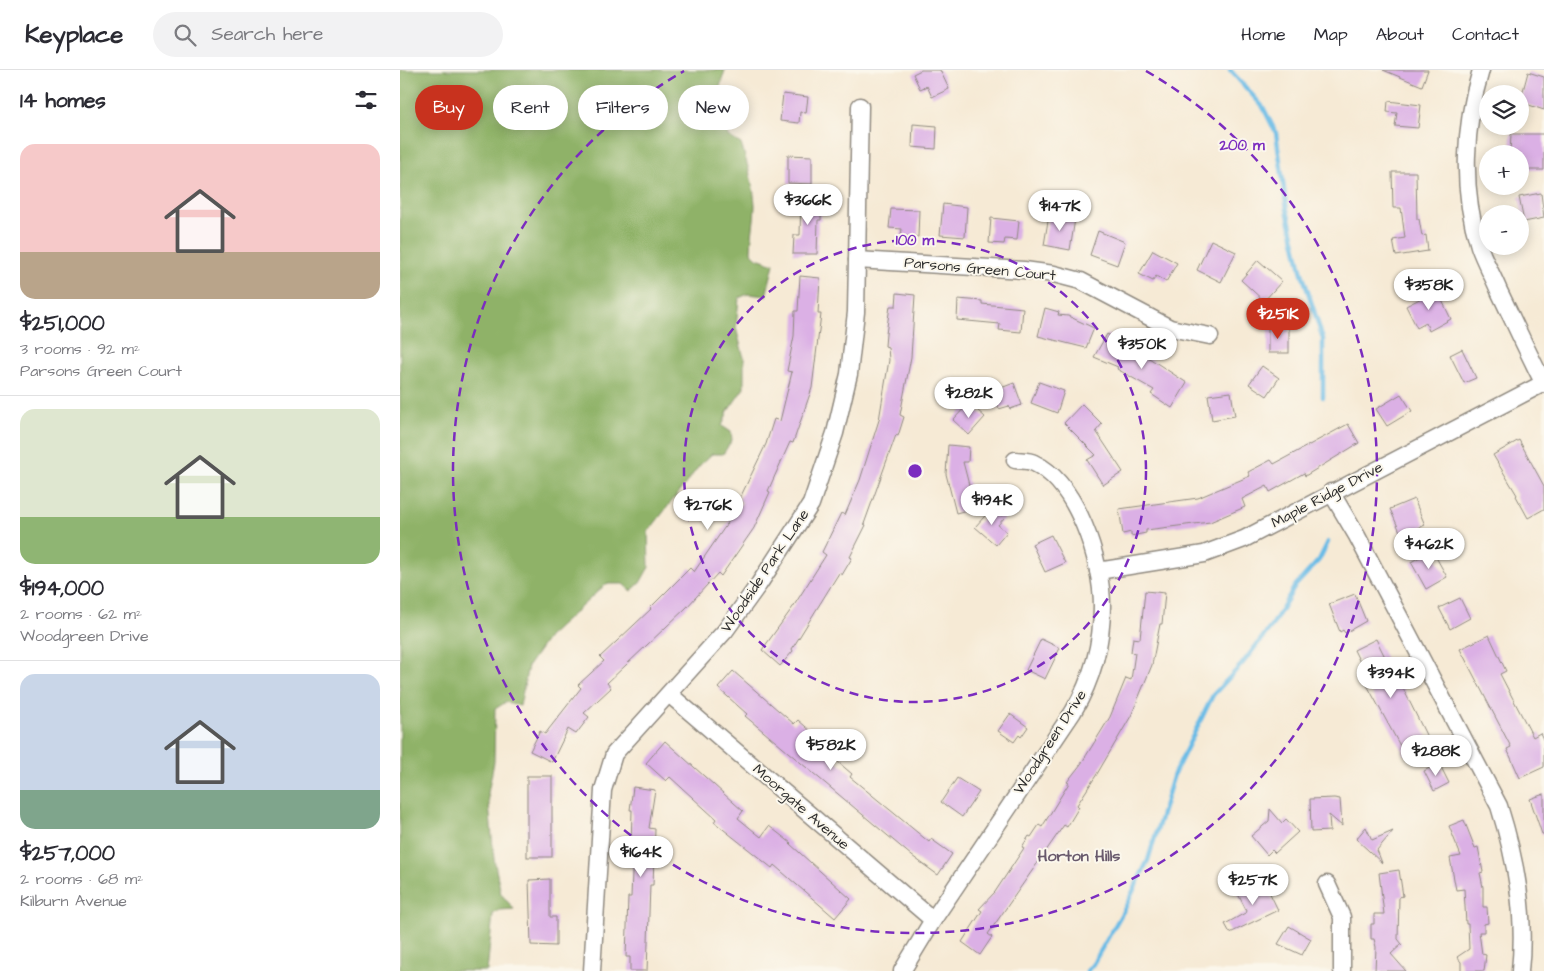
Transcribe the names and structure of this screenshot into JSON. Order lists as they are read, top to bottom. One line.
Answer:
{"streets":{"street":["Parsons Green Court","Maple Ridge Drive","Woodside Park Lane","Woodgreen Drive","Moorgate Avenue"]},"crossings":[["Parsons Green Court","Woodside Park Lane"],["Maple Ridge Drive","Woodgreen Drive"],["Woodside Park Lane","Moorgate Avenue"],["Woodgreen Drive","Moorgate Avenue"]],"districts":["Horton Hills"],"page":{"header":"Keyplace","search":"Search here","nav":["Home","Map","About","Contact"],"heading":"14 homes","map_buttons":["+","−"],"chip":["Buy","Rent","Filters","New"],"list":[{"name":"$251,000","note":"3 rooms · 92 m² · Parsons Green Court"},{"name":"$194,000","note":"2 rooms · 62 m² · Woodgreen Drive"},{"name":"$257,000","note":"2 rooms · 68 m² · Kilburn Avenue"}],"price":["$366K","$147K","$358K","$251K","$350K","$282K","$194K","$276K","$462K","$394K","$582K","$288K","$164K","$257K"]},"rings":["200 m","100 m"]}
